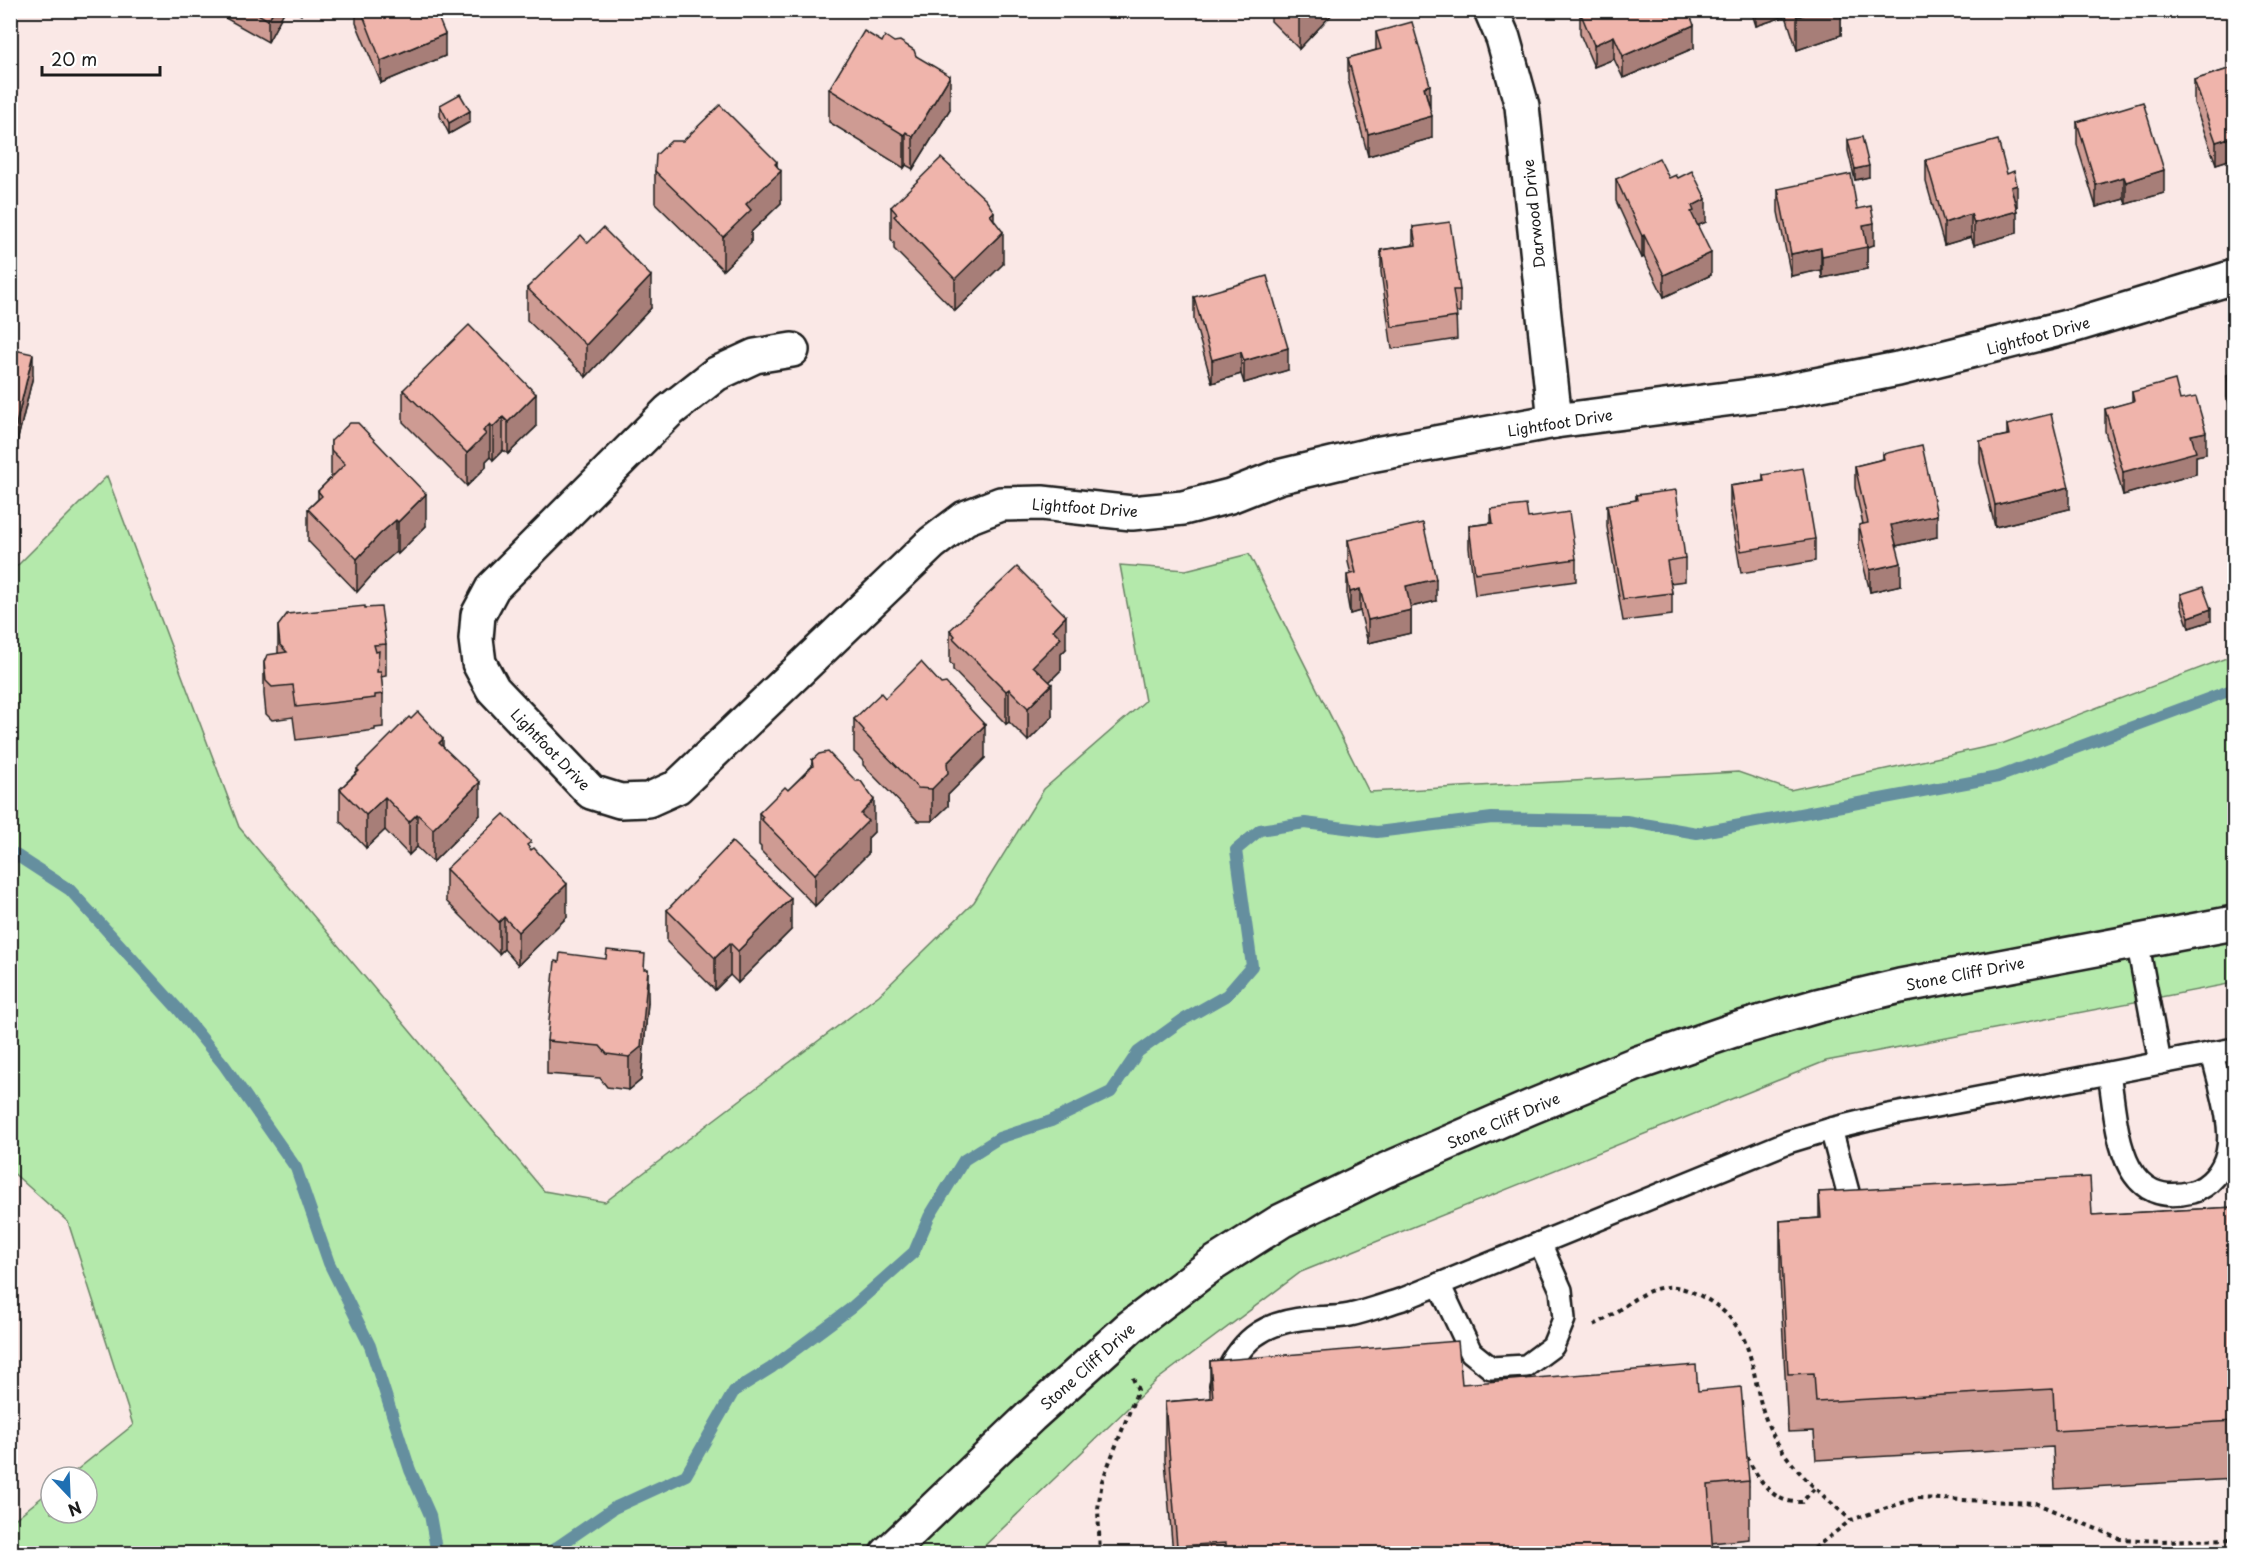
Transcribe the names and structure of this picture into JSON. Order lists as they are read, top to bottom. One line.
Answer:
{"streets":{"street":["Darwood Drive","Lightfoot Drive","Stone Cliff Drive"]},"crossings":[["Darwood Drive","Lightfoot Drive"]],"scale_bar":"20 m","north":"bottom right"}
